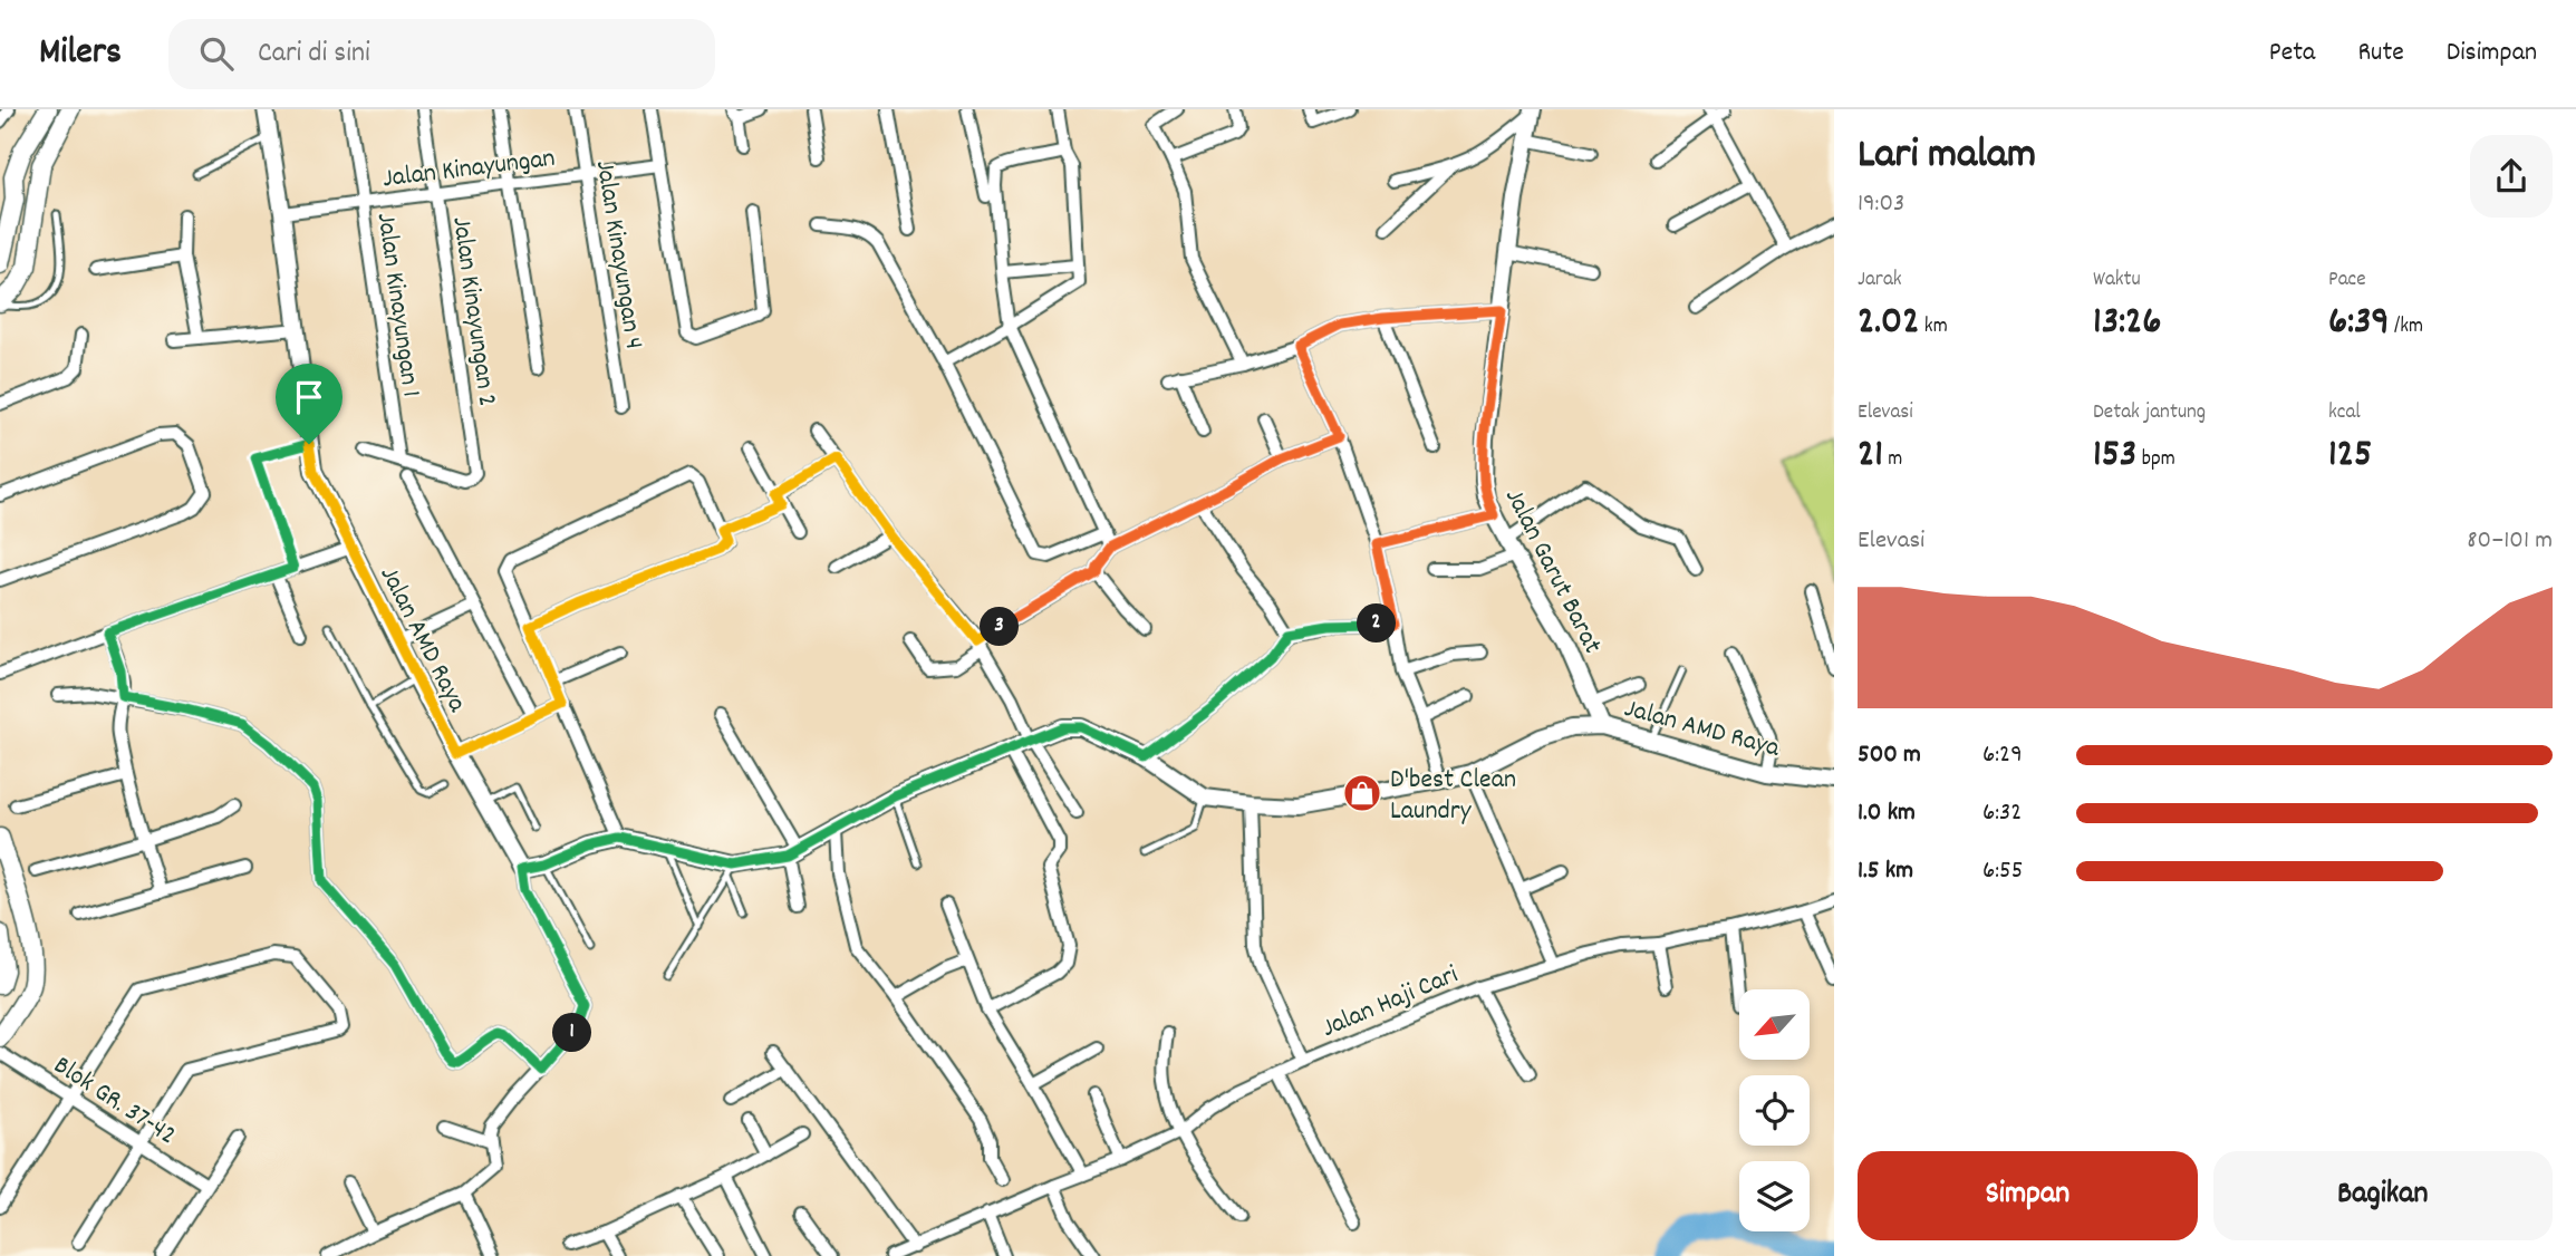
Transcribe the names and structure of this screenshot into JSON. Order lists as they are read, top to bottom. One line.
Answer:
{"streets":{"street":["Jalan Kinayungan","Jalan Kinayungan 4","Jalan Kinayungan 1","Jalan Kinayungan 2","Jalan Garut Barat","Jalan AMD Raya","Jalan Haji Cari","Blok GR. 37-42"]},"crossings":[["Jalan Kinayungan","Jalan Kinayungan 4"],["Jalan Kinayungan","Jalan Kinayungan 1"],["Jalan Kinayungan","Jalan Kinayungan 2"],["Jalan Kinayungan","Jalan AMD Raya"],["Jalan Kinayungan 1","Jalan Kinayungan 2"],["Jalan Garut Barat","Jalan AMD Raya"]],"places":{"shop":["D'best Clean Laundry"]},"north":"bottom left","page":{"header":"Milers","search":"Cari di sini","nav":["Peta","Rute","Disimpan"],"heading":["Lari malam","19:03"],"stats":[["Jarak","2.02 km"],["Waktu","13:26"],["Pace","6:39 /km"],["Elevasi","21 m"],["Detak jantung","153 bpm"],["kcal","125"]],"chart":["Elevasi","80–101 m"],"pins":["2","3","1"],"list":[{"name":"500 m","note":"6:29"},{"name":"1.0 km","note":"6:32"},{"name":"1.5 km","note":"6:55"}],"buttons":["Simpan","Bagikan"]}}
